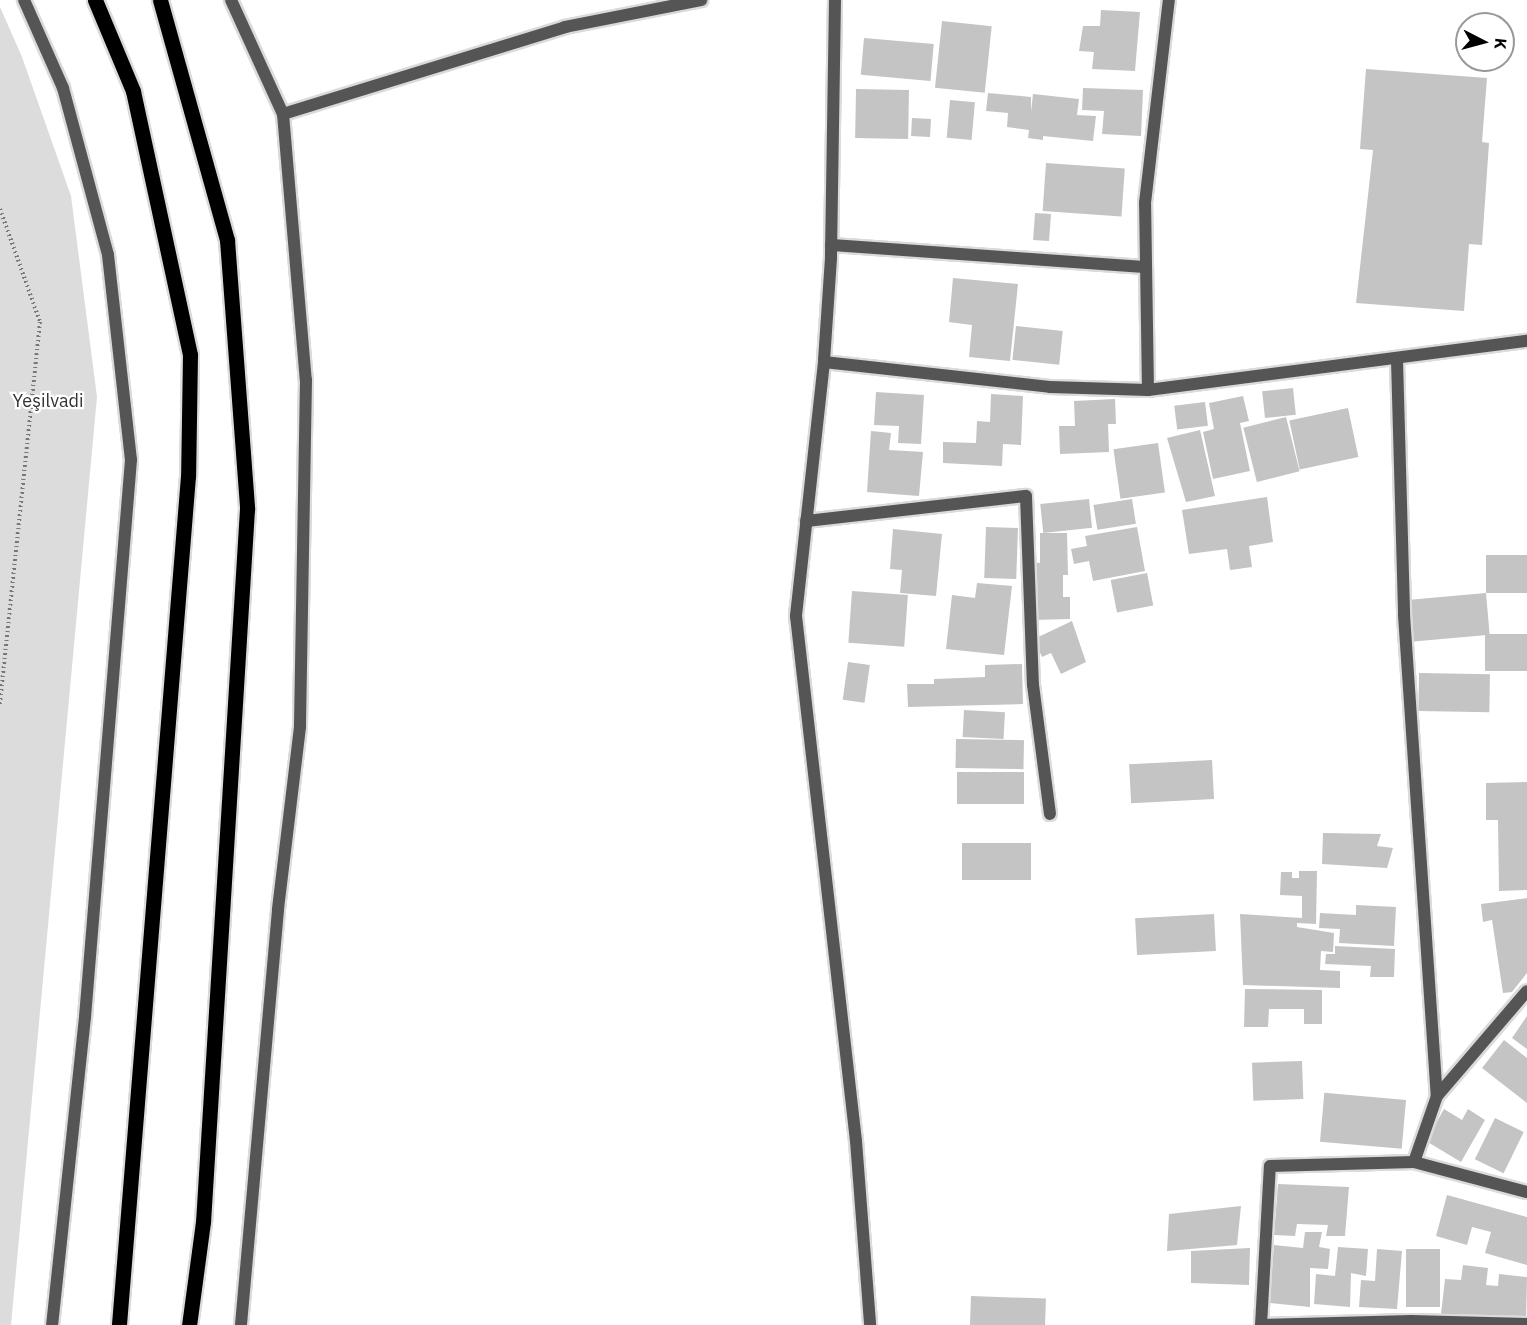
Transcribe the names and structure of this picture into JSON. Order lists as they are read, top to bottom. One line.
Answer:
{"parks":["Yeşilvadi"],"north":"right"}
